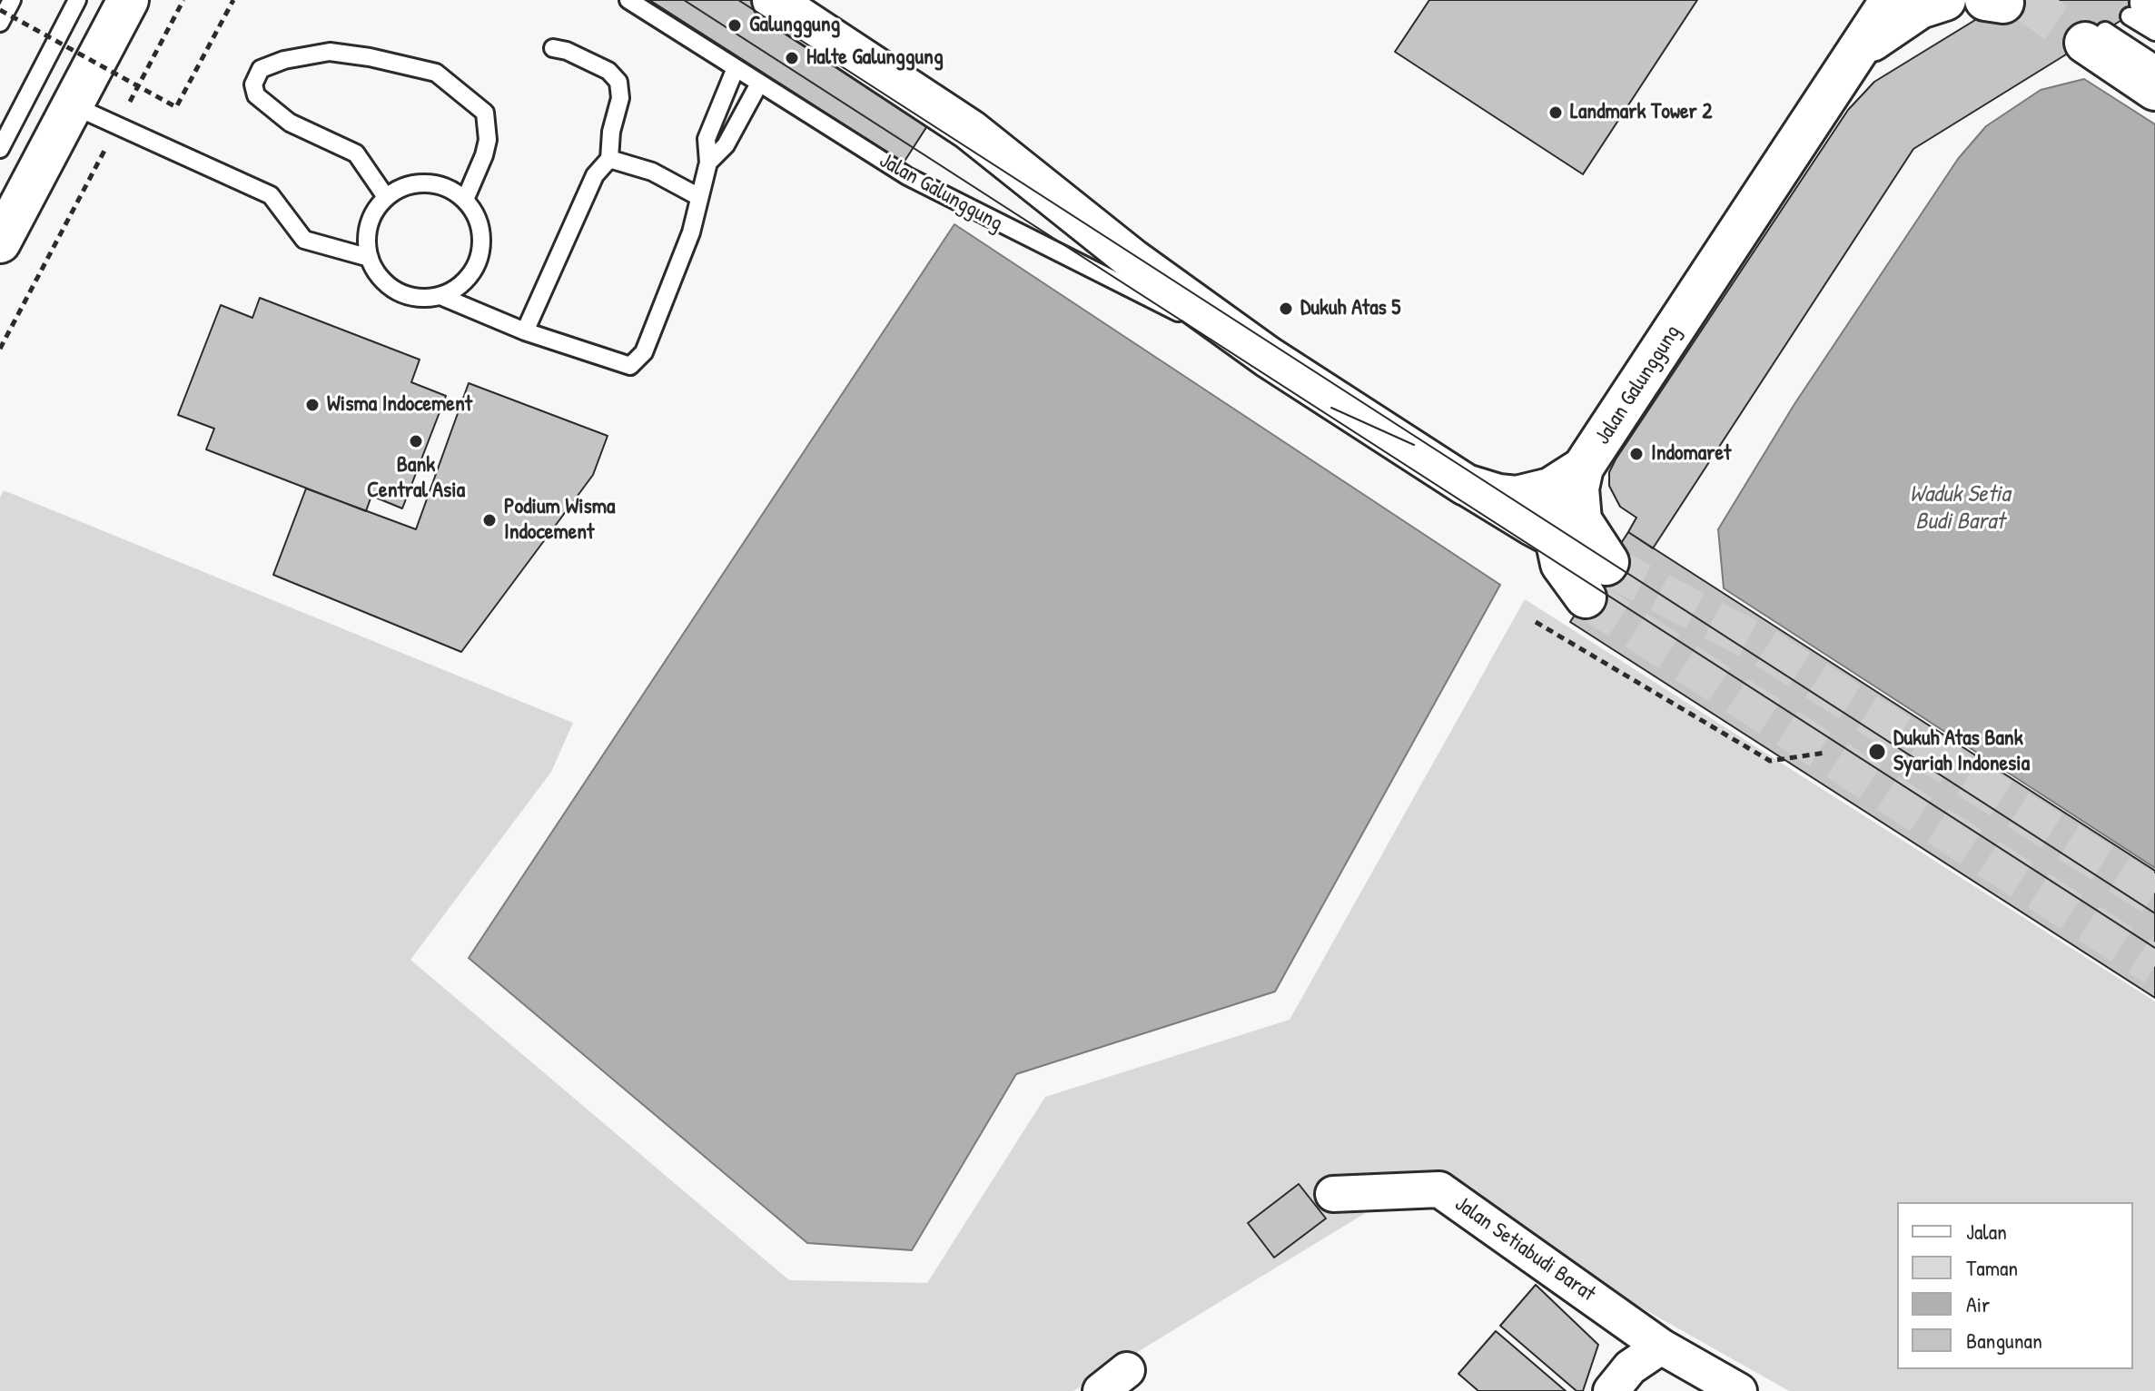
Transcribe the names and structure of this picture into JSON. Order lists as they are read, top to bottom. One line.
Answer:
{"streets":{"main road":["Jalan Galunggung"],"street":["Jalan Setiabudi Barat"]},"water":["Waduk Setia Budi Barat"],"places":["Galunggung","Halte Galunggung","Landmark Tower 2","Dukuh Atas 5","Wisma Indocement","Bank Central Asia","Indomaret","Podium Wisma Indocement","Dukuh Atas Bank Syariah Indonesia"],"legend":["Jalan","Taman","Air","Bangunan"]}
